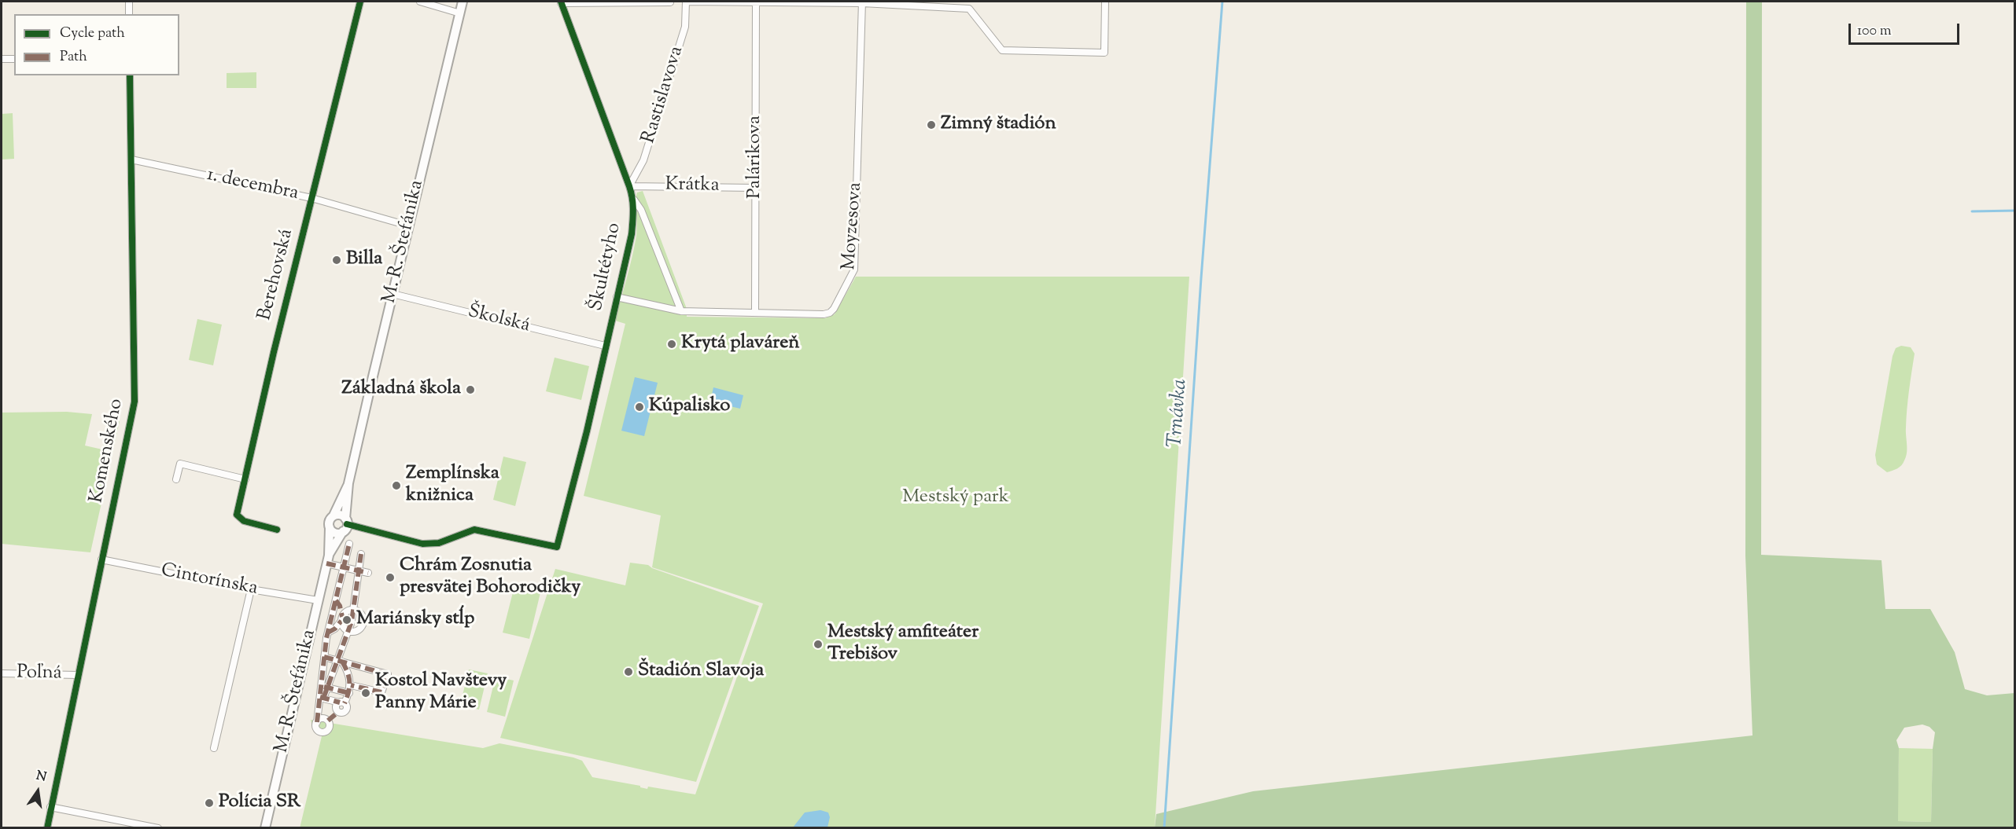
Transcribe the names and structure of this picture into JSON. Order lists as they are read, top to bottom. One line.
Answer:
{"streets":{"street":["Rastislavova","Palárikova","1. decembra","Krátka","Moyzesova","M. R. Štefánika","Škultétyho","Berehovská","Školská","Komenského","Cintorínska","Poľná"]},"crossings":[["Rastislavova","Krátka"],["Rastislavova","Škultétyho"],["Palárikova","Krátka"],["Palárikova","Moyzesova"],["1. decembra","Berehovská"],["1. decembra","Komenského"],["Krátka","Škultétyho"],["Moyzesova","Škultétyho"],["M. R. Štefánika","Škultétyho"],["M. R. Štefánika","Školská"],["M. R. Štefánika","Cintorínska"],["Škultétyho","Školská"],["Komenského","Cintorínska"],["Komenského","Poľná"]],"water":["Trnávka"],"parks":["Mestský park"],"places":["Zimný štadión","Billa","Krytá plaváreň","Základná škola","Kúpalisko","Zemplínska knižnica","Chrám Zosnutia presvätej Bohorodičky","Mariánsky stĺp","Mestský amfiteáter Trebišov","Štadión Slavoja","Kostol Navštevy Panny Márie","Polícia SR"],"legend":["Cycle path","Path"],"scale_bar":"100 m","north":"top"}
